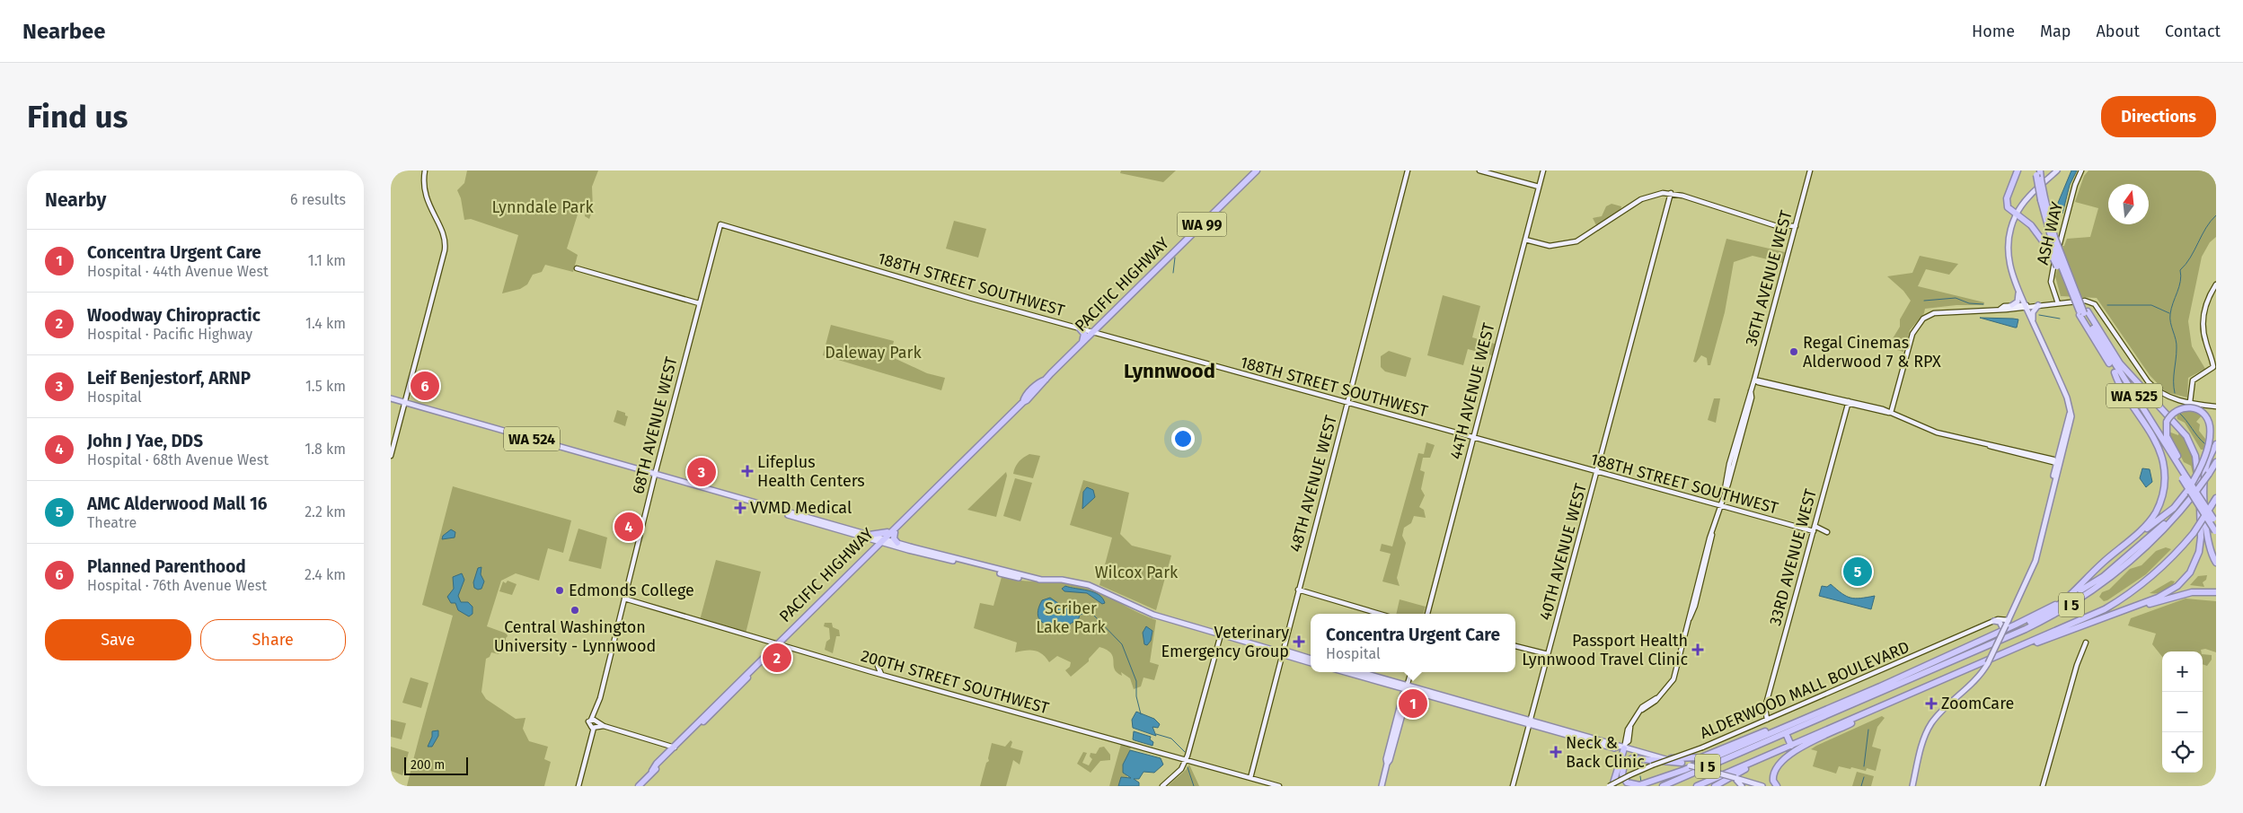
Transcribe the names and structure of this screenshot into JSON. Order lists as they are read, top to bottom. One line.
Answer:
{"streets":{"highway":["WA 99","PACIFIC HIGHWAY","WA 525","I 5"],"main road":["WA 524"],"street":["ASH WAY","36TH AVENUE WEST","188TH STREET SOUTHWEST","44TH AVENUE WEST","68TH AVENUE WEST","48TH AVENUE WEST","40TH AVENUE WEST","33RD AVENUE WEST","200TH STREET SOUTHWEST","ALDERWOOD MALL BOULEVARD"]},"crossings":[["36TH AVENUE WEST","188TH STREET SOUTHWEST"],["188TH STREET SOUTHWEST","PACIFIC HIGHWAY"],["188TH STREET SOUTHWEST","44TH AVENUE WEST"],["188TH STREET SOUTHWEST","68TH AVENUE WEST"],["188TH STREET SOUTHWEST","48TH AVENUE WEST"],["188TH STREET SOUTHWEST","40TH AVENUE WEST"],["188TH STREET SOUTHWEST","33RD AVENUE WEST"],["PACIFIC HIGHWAY","200TH STREET SOUTHWEST"],["WA 525","I 5"],["68TH AVENUE WEST","WA 524"],["68TH AVENUE WEST","200TH STREET SOUTHWEST"],["48TH AVENUE WEST","200TH STREET SOUTHWEST"],["33RD AVENUE WEST","ALDERWOOD MALL BOULEVARD"]],"districts":["Lynnwood"],"parks":["Lynndale Park","Daleway Park","Wilcox Park","Scriber Lake Park"],"places":{"other":["Regal Cinemas Alderwood 7 & RPX","Edmonds College","Central Washington University - Lynnwood"],"health":["Lifeplus Health Centers","VVMD Medical","Veterinary Emergency Group","Passport Health Lynnwood Travel Clinic","ZoomCare","Neck & Back Clinic"]},"scale_bar":"200 m","north":"top","page":{"header":"Nearbee","nav":["Home","Map","About","Contact"],"buttons":["Directions",["Save","Share"]],"title":"Find us","heading":["Nearby","6 results"],"list":[{"mark":"1","name":"Concentra Urgent Care","note":"Hospital · 44th Avenue West","value":"1.1 km"},{"mark":"2","name":"Woodway Chiropractic","note":"Hospital · Pacific Highway","value":"1.4 km"},{"mark":"3","name":"Leif Benjestorf, ARNP","note":"Hospital","value":"1.5 km"},{"mark":"4","name":"John J Yae, DDS","note":"Hospital · 68th Avenue West","value":"1.8 km"},{"mark":"5","name":"AMC Alderwood Mall 16","note":"Theatre","value":"2.2 km"},{"mark":"6","name":"Planned Parenthood","note":"Hospital · 76th Avenue West","value":"2.4 km"}],"pins":["6","3","4","5","2","1"],"popup":["Concentra Urgent Care","Hospital"],"map_buttons":["+","−"],"scale":"200 m"}}
